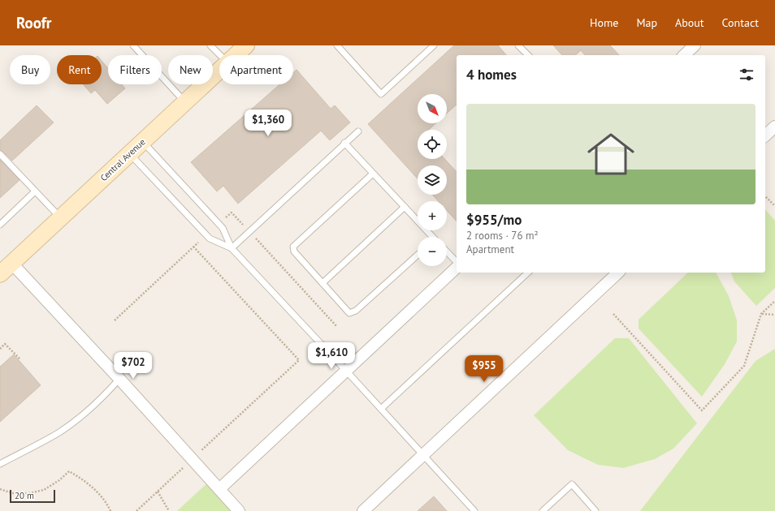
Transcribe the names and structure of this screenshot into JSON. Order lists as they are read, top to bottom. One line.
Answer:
{"streets":{"main road":["Central Avenue"]},"scale_bar":"20 m","north":"bottom right","page":{"header":"Roofr","nav":["Home","Map","About","Contact"],"chip":["Buy","Rent","Filters","New","Apartment"],"heading":"4 homes","map_buttons":["+","−"],"list":[{"name":"$955/mo","note":"2 rooms · 76 m² · Apartment"}],"price":["$1,360","$1,610","$702","$955"],"scale":"20 m"}}
